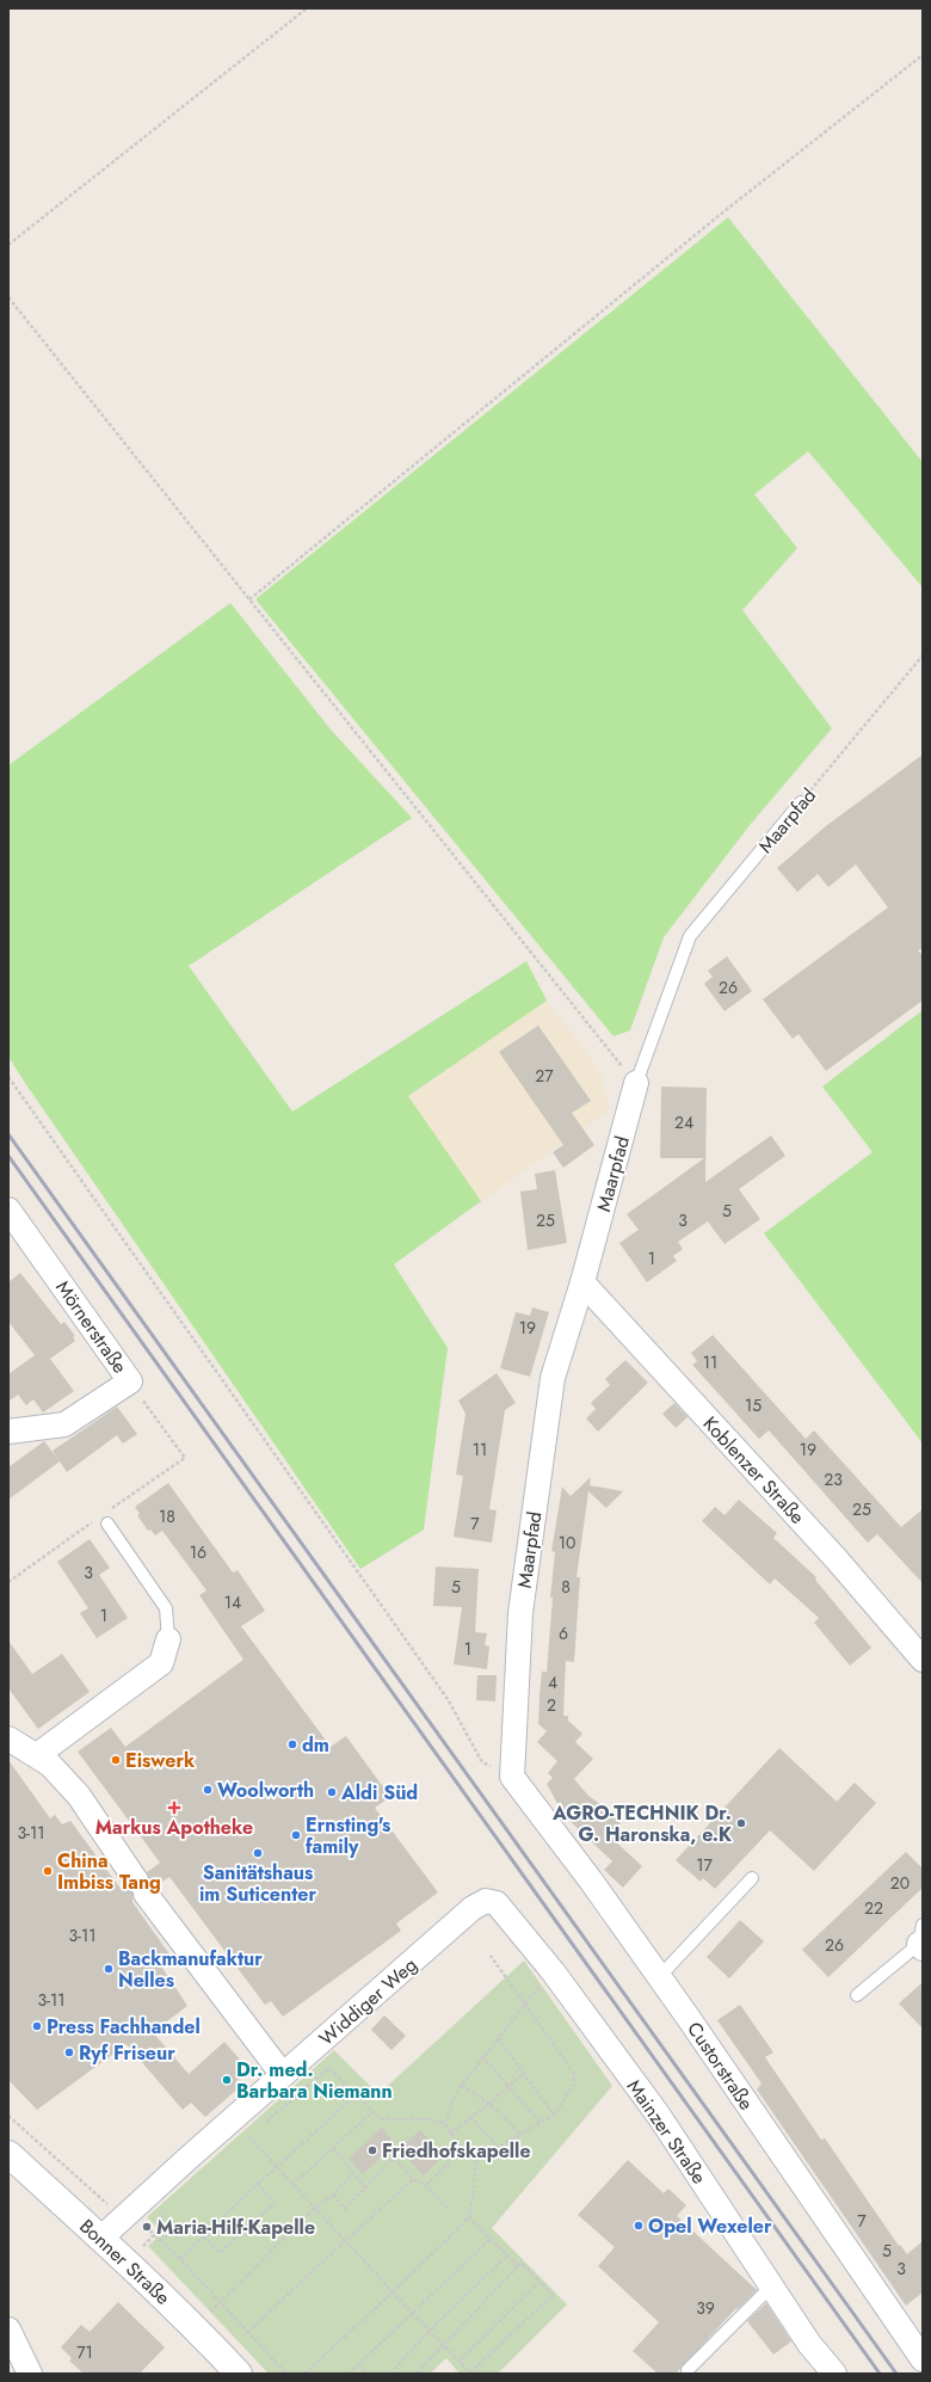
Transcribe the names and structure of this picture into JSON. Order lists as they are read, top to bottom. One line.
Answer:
{"streets":{"street":["Maarpfad","Mörnerstraße","Koblenzer Straße","Widdiger Weg","Custorstraße","Mainzer Straße","Bonner Straße"]},"crossings":[["Maarpfad","Koblenzer Straße"],["Maarpfad","Custorstraße"],["Widdiger Weg","Mainzer Straße"],["Widdiger Weg","Bonner Straße"]],"places":{"other":["dm","Eiswerk","Woolworth","Aldi Süd","AGRO-TECHNIK Dr. G. Haronska, e.K","Ernsting's family","Sanitätshaus im Suticenter","China Imbiss Tang","Backmanufaktur Nelles","Press Fachhandel","Ryf Friseur","Dr. med. Barbara Niemann","Friedhofskapelle","Opel Wexeler","Maria-Hilf-Kapelle"],"health":["Markus Apotheke"]},"house_numbers":["26","27","24","5","25","3","1","19","11","15","11","19","23","25","18","7","10","16","3","5","8","14","1","6","1","4","2","3-11","17","20","22","3-11","26","3-11","7","5","3","39","71"]}
